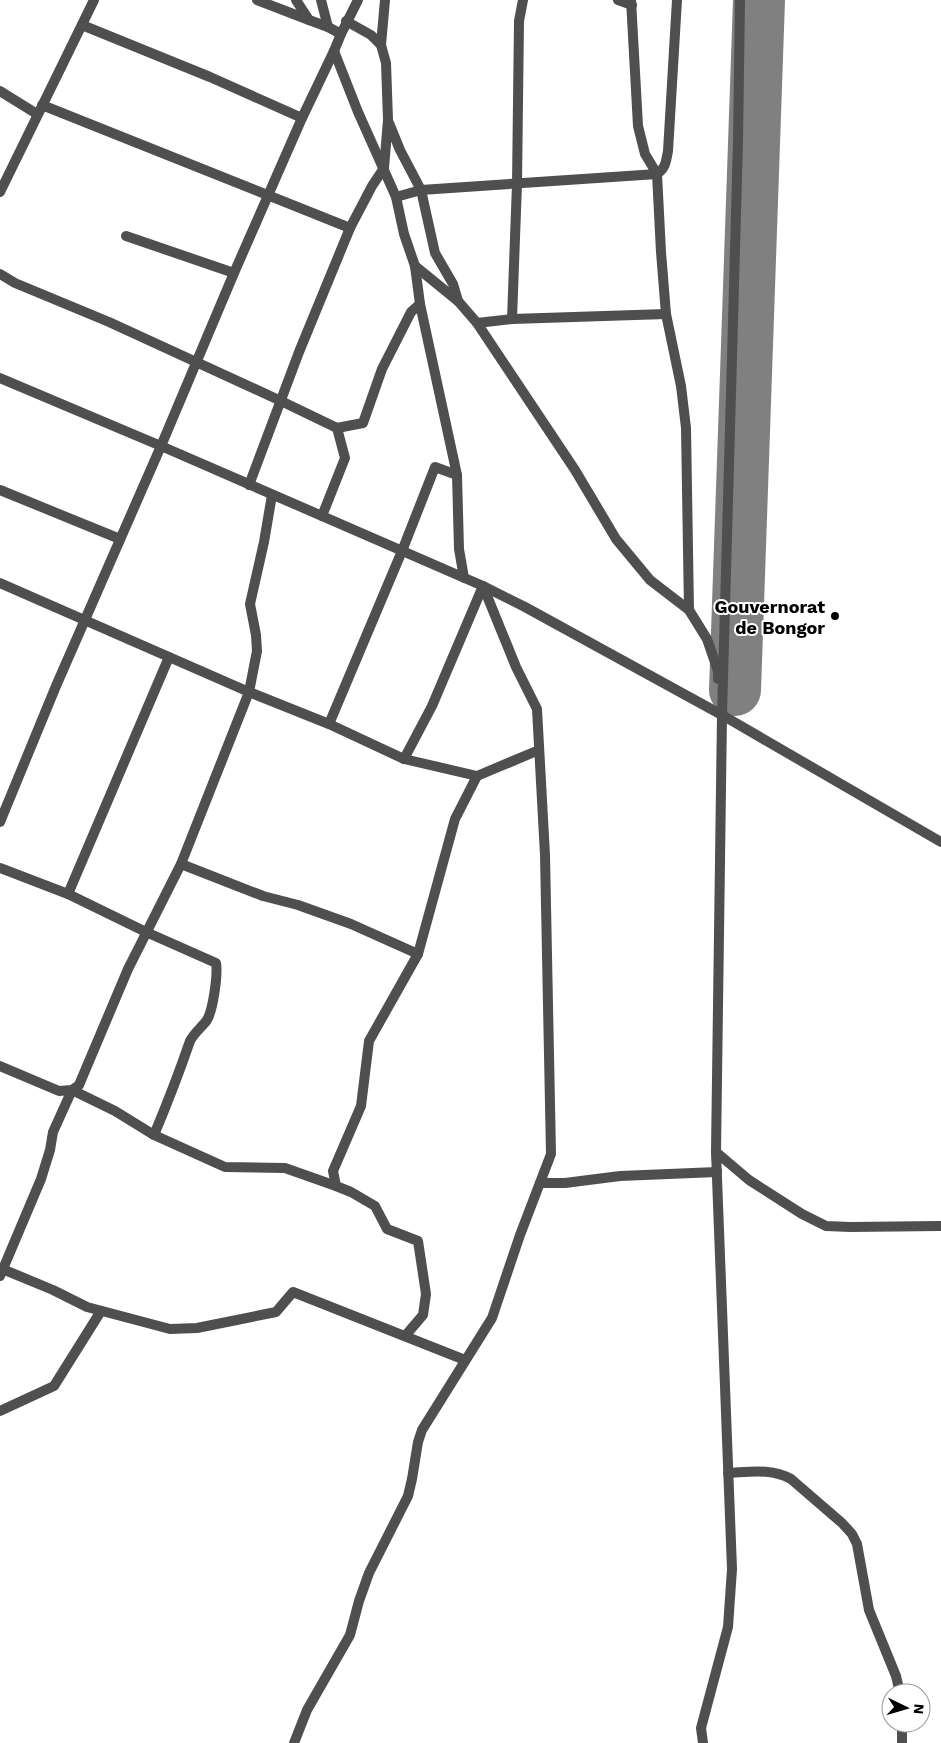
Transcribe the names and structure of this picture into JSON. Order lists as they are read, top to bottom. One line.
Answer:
{"places":["Gouvernorat de Bongor"],"north":"right"}
